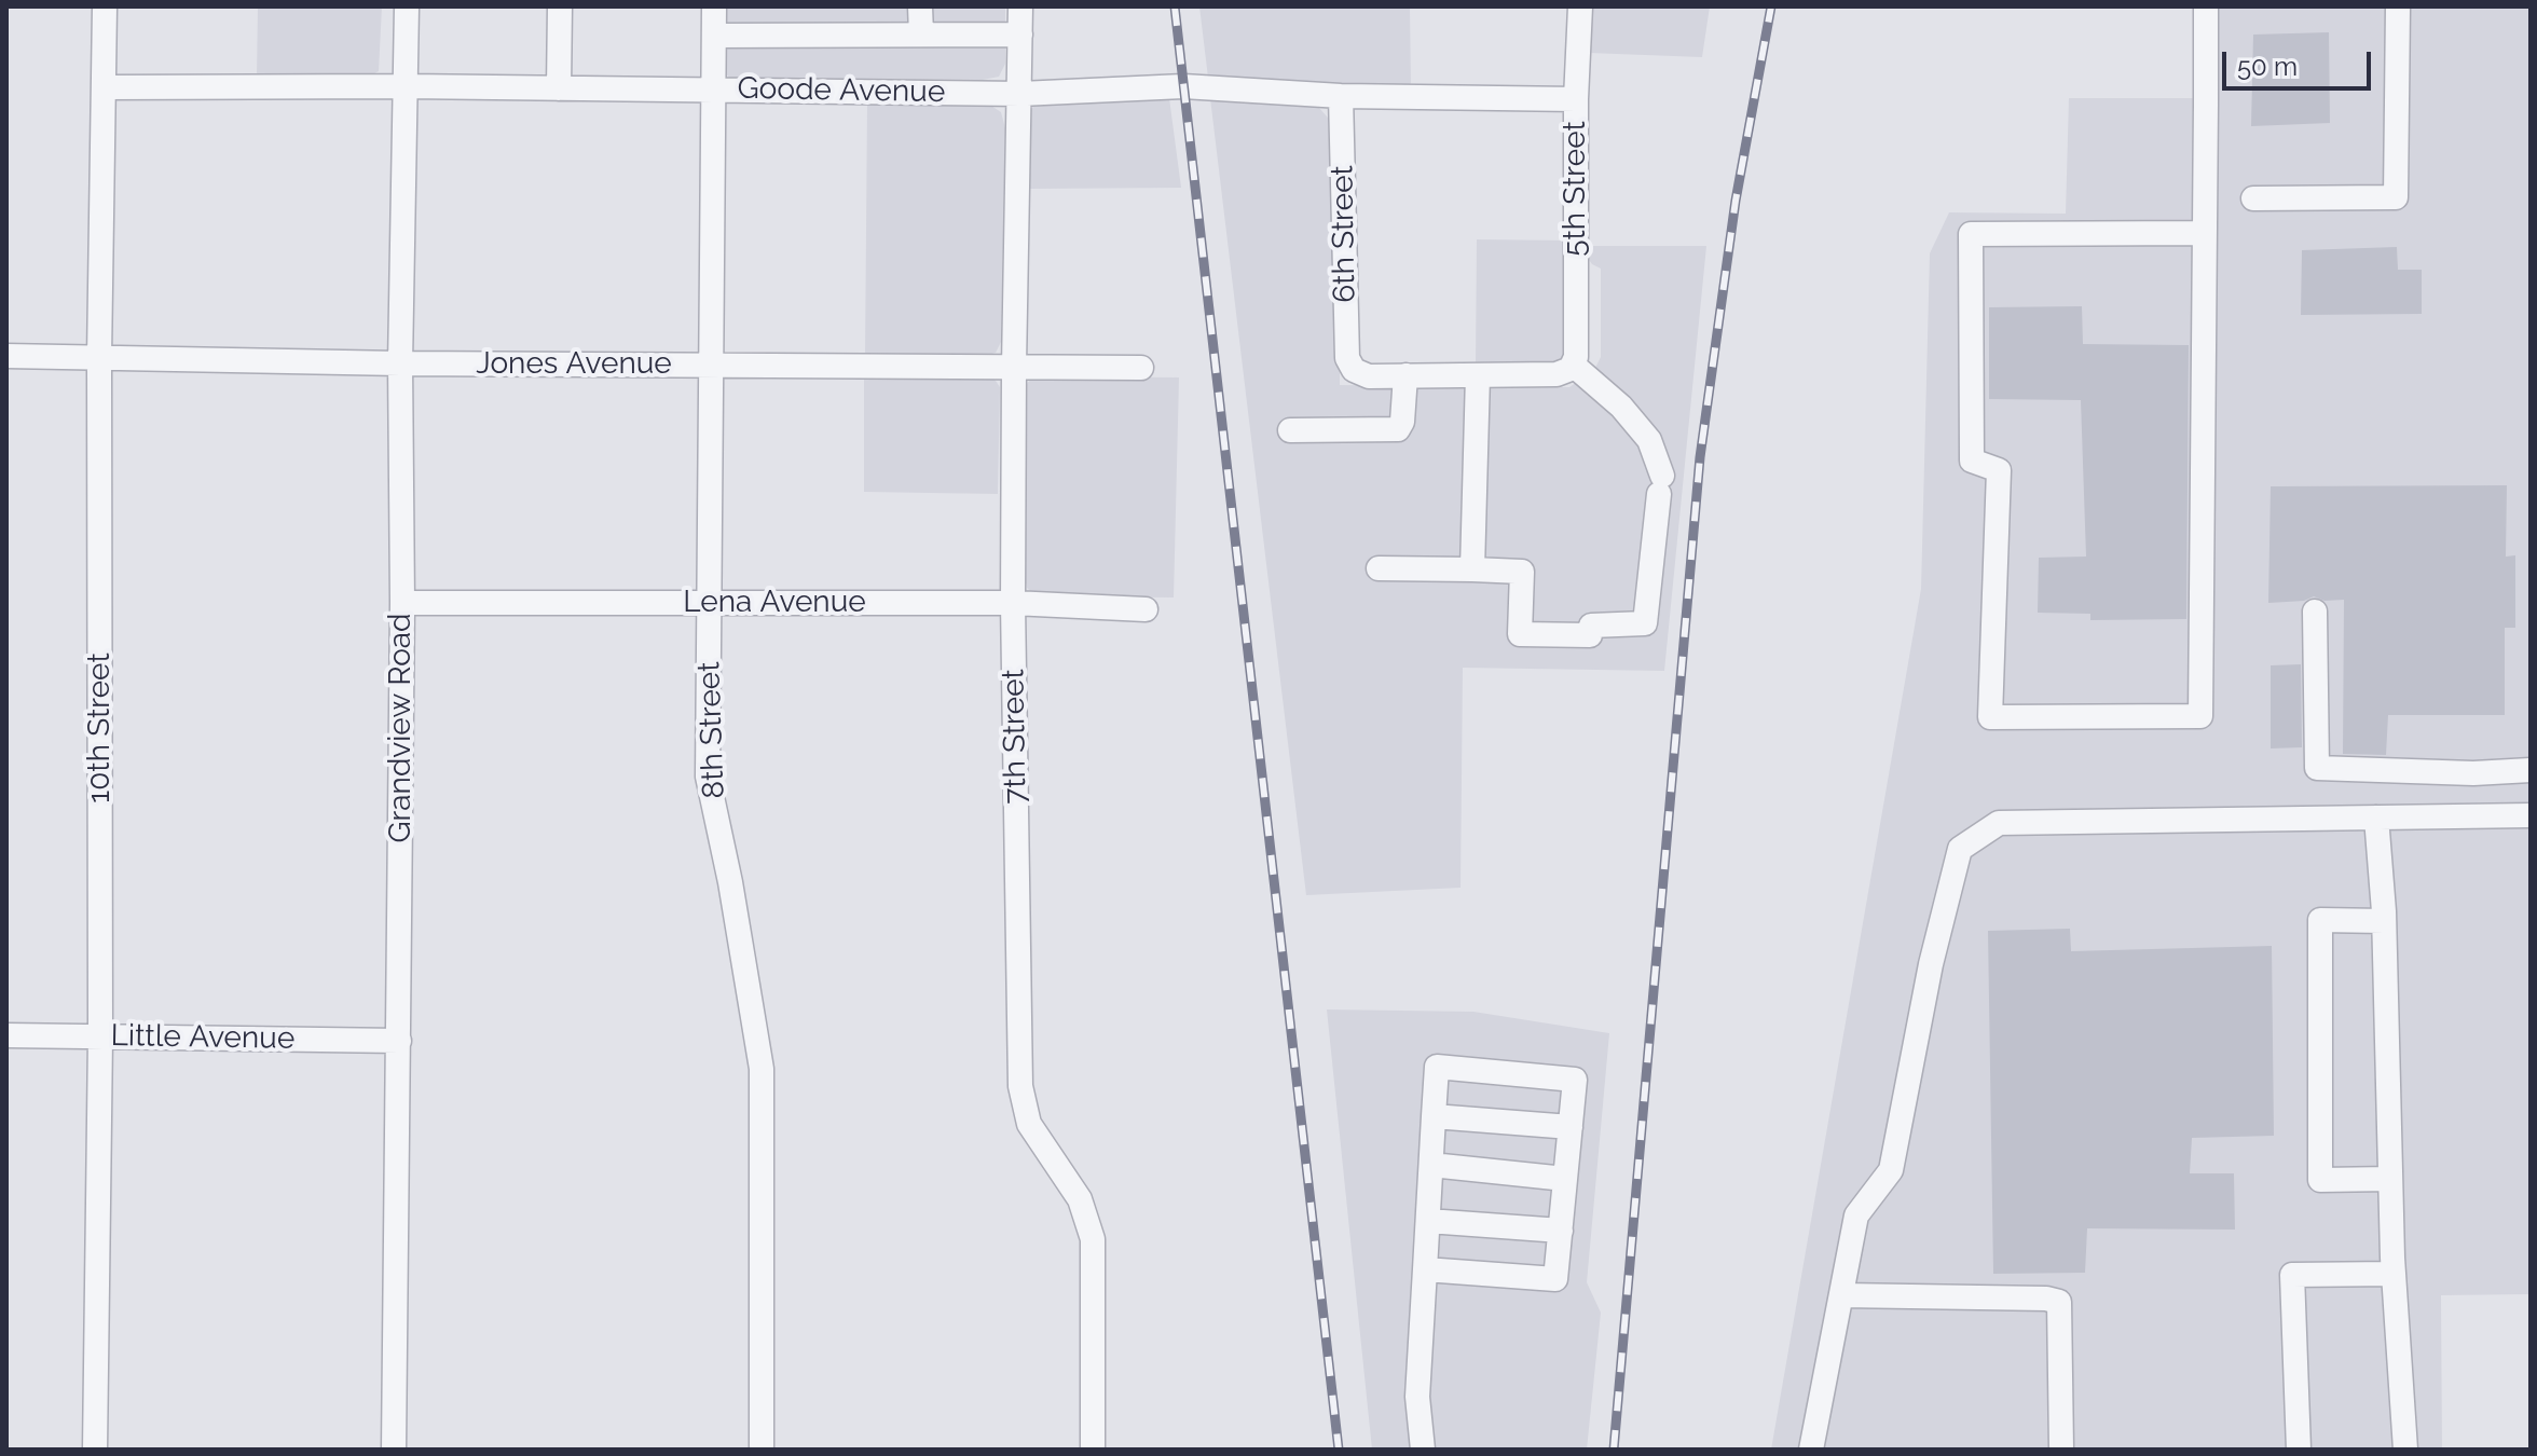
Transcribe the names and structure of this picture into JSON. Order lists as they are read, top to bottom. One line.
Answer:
{"streets":{"street":["Goode Avenue","5th Street","6th Street","Jones Avenue","Lena Avenue","10th Street","Grandview Road","8th Street","7th Street","Little Avenue"]},"crossings":[["Goode Avenue","5th Street"],["Goode Avenue","6th Street"],["Goode Avenue","10th Street"],["Goode Avenue","Grandview Road"],["Goode Avenue","8th Street"],["Goode Avenue","7th Street"],["Jones Avenue","10th Street"],["Jones Avenue","Grandview Road"],["Jones Avenue","8th Street"],["Jones Avenue","7th Street"],["Lena Avenue","Grandview Road"],["Lena Avenue","8th Street"],["Lena Avenue","7th Street"],["10th Street","Little Avenue"],["Grandview Road","Little Avenue"]],"scale_bar":"50 m"}
